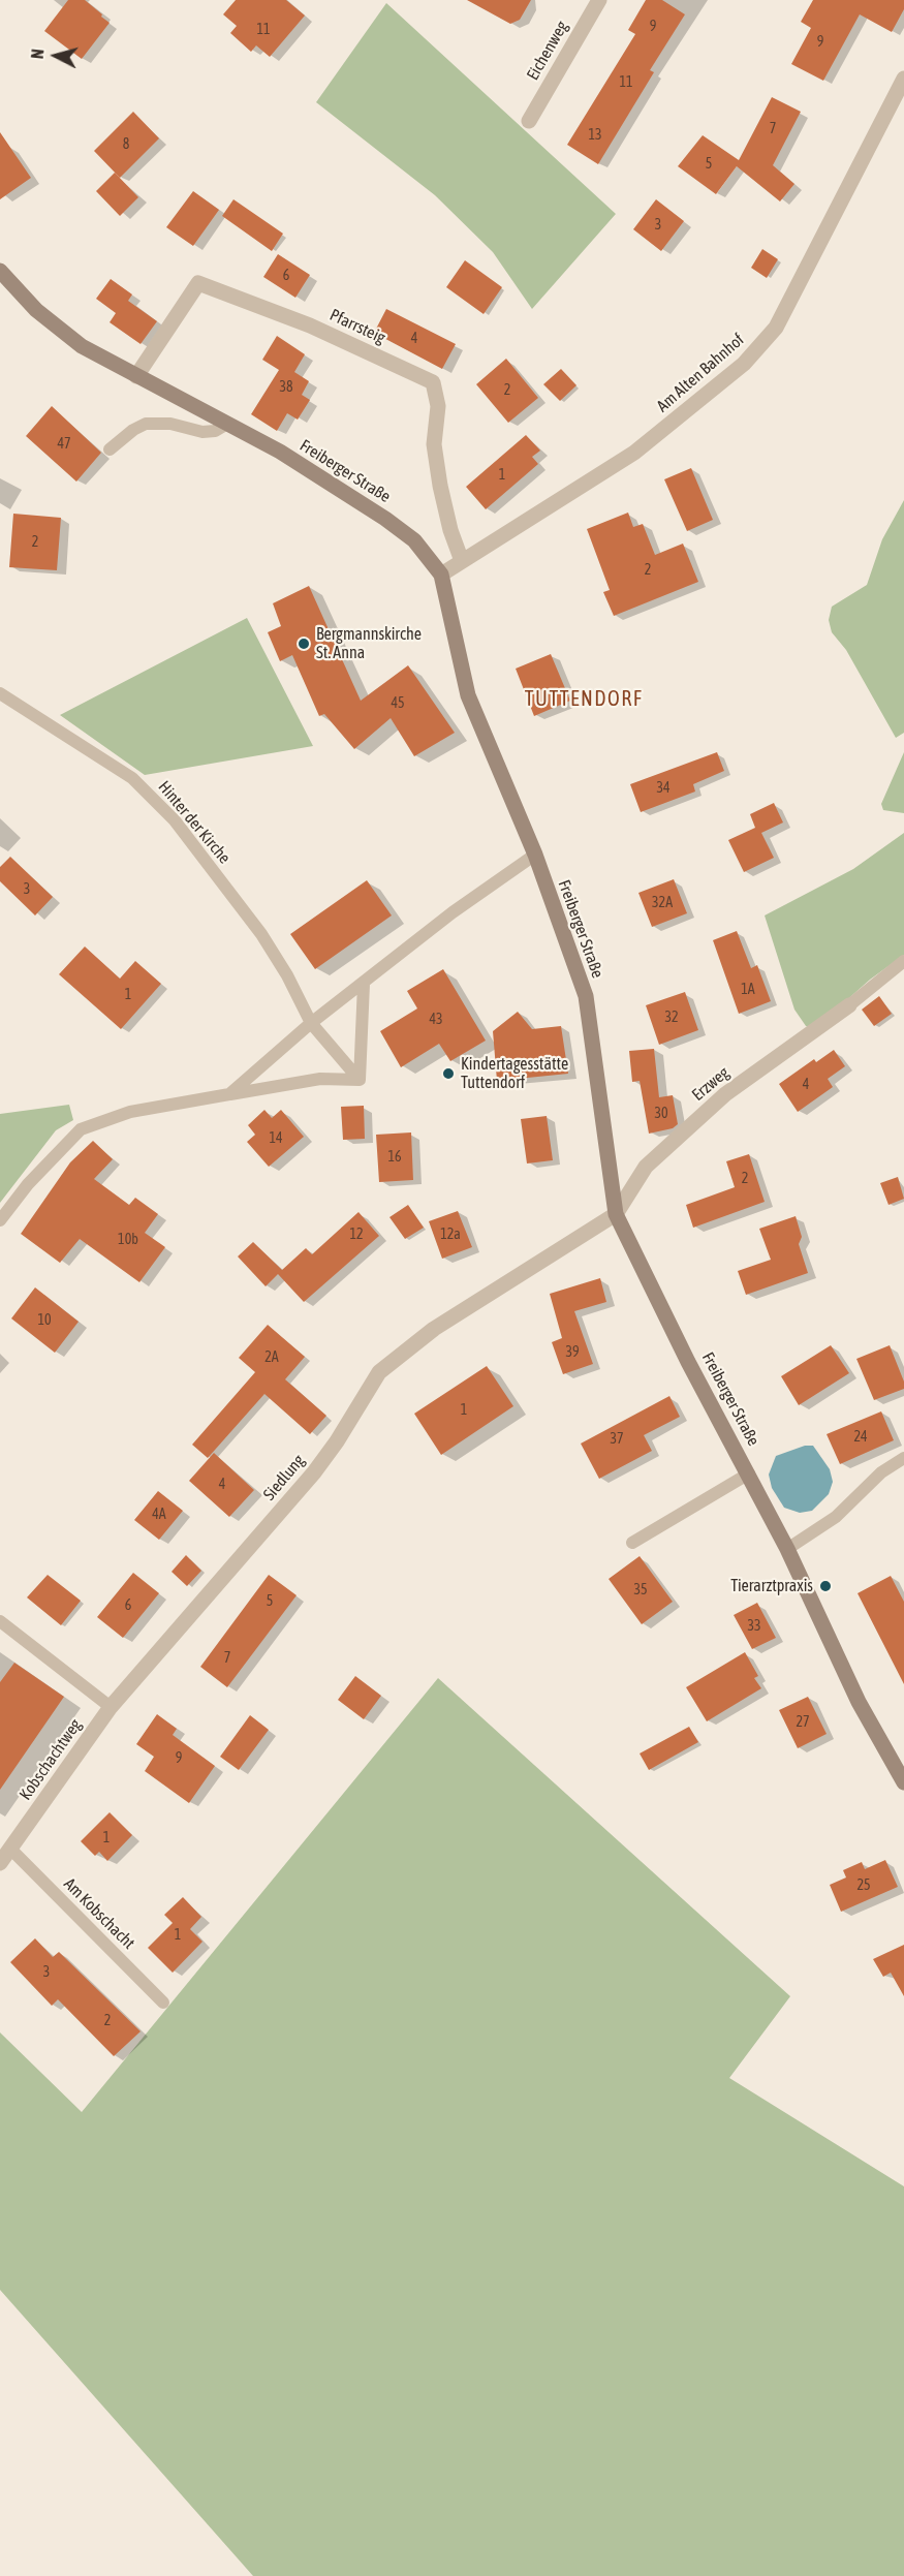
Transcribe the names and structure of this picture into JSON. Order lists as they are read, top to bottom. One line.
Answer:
{"streets":{"street":["Eichenweg","Pfarrsteig","Am Alten Bahnhof","Freiberger Straße","Erzweg","Siedlung","Kobschachtweg"],"lane":["Hinter der Kirche","Am Kobschacht"]},"crossings":[["Pfarrsteig","Am Alten Bahnhof"],["Pfarrsteig","Freiberger Straße"],["Am Alten Bahnhof","Freiberger Straße"],["Freiberger Straße","Erzweg"],["Freiberger Straße","Siedlung"],["Erzweg","Siedlung"],["Siedlung","Kobschachtweg"],["Kobschachtweg","Am Kobschacht"]],"districts":["TUTTENDORF"],"places":["Bergmannskirche St. Anna","Kindertagesstätte Tuttendorf","Tierarztpraxis"],"house_numbers":["9","11","9","11","7","13","8","5","3","6","4","38","2","47","1","2","2","45","34","3","32A","1A","1","32","43","4","30","14","16","2","12","12a","10b","10","39","2A","1","24","37","4","4A","35","5","6","33","7","27","9","1","25","1","3","2"],"north":"left"}
